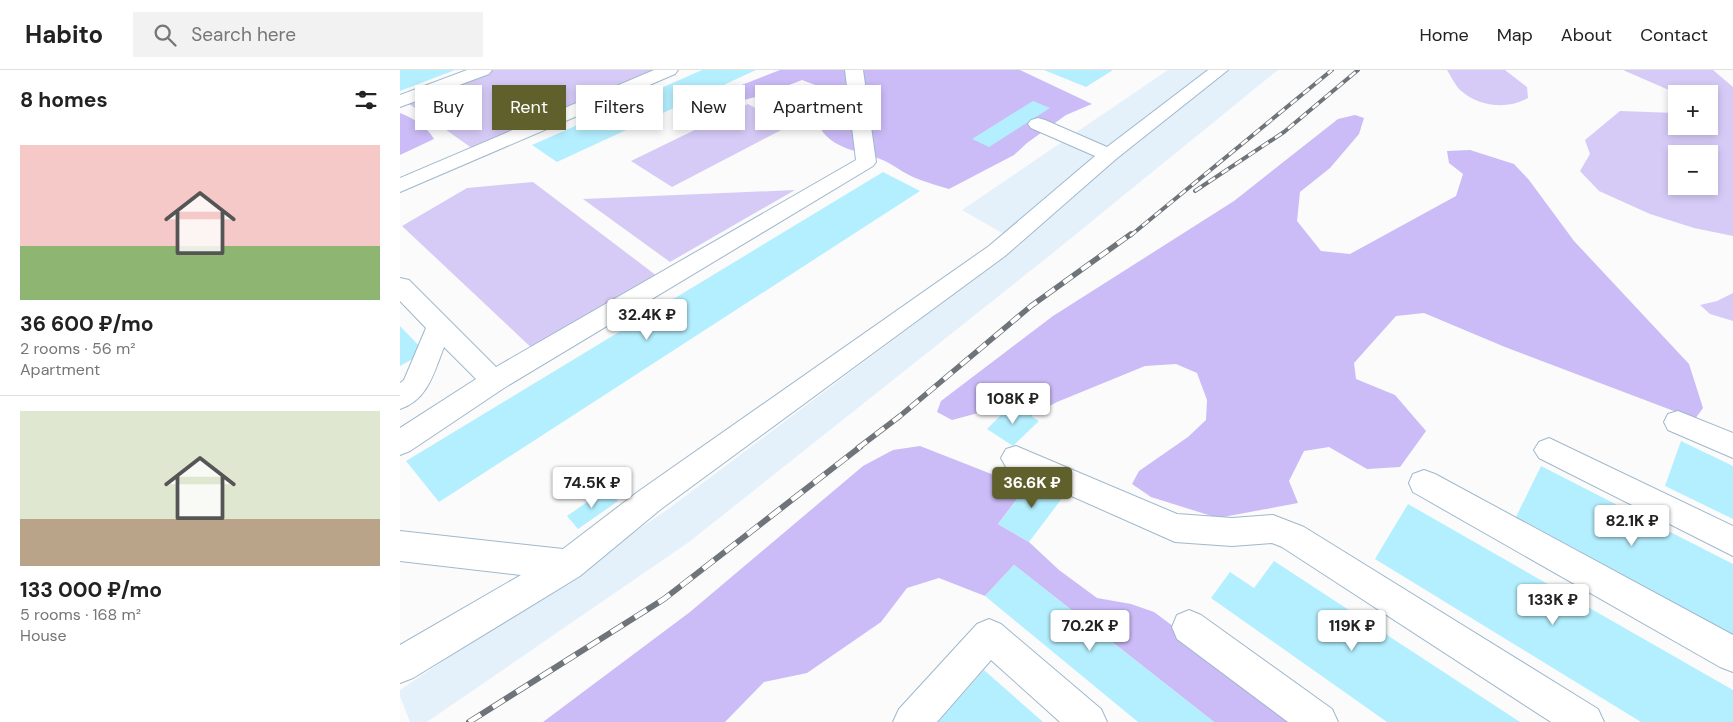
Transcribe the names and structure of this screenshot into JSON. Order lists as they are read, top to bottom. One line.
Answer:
{"page":{"header":"Habito","search":"Search here","nav":["Home","Map","About","Contact"],"heading":"8 homes","map_buttons":["+","−"],"chip":["Buy","Rent","Filters","New","Apartment"],"list":[{"name":"36 600 ₽/mo","note":"2 rooms · 56 m² · Apartment"},{"name":"133 000 ₽/mo","note":"5 rooms · 168 m² · House"}],"price":["32.4K ₽","108K ₽","74.5K ₽","36.6K ₽","82.1K ₽","133K ₽","70.2K ₽","119K ₽"]}}
